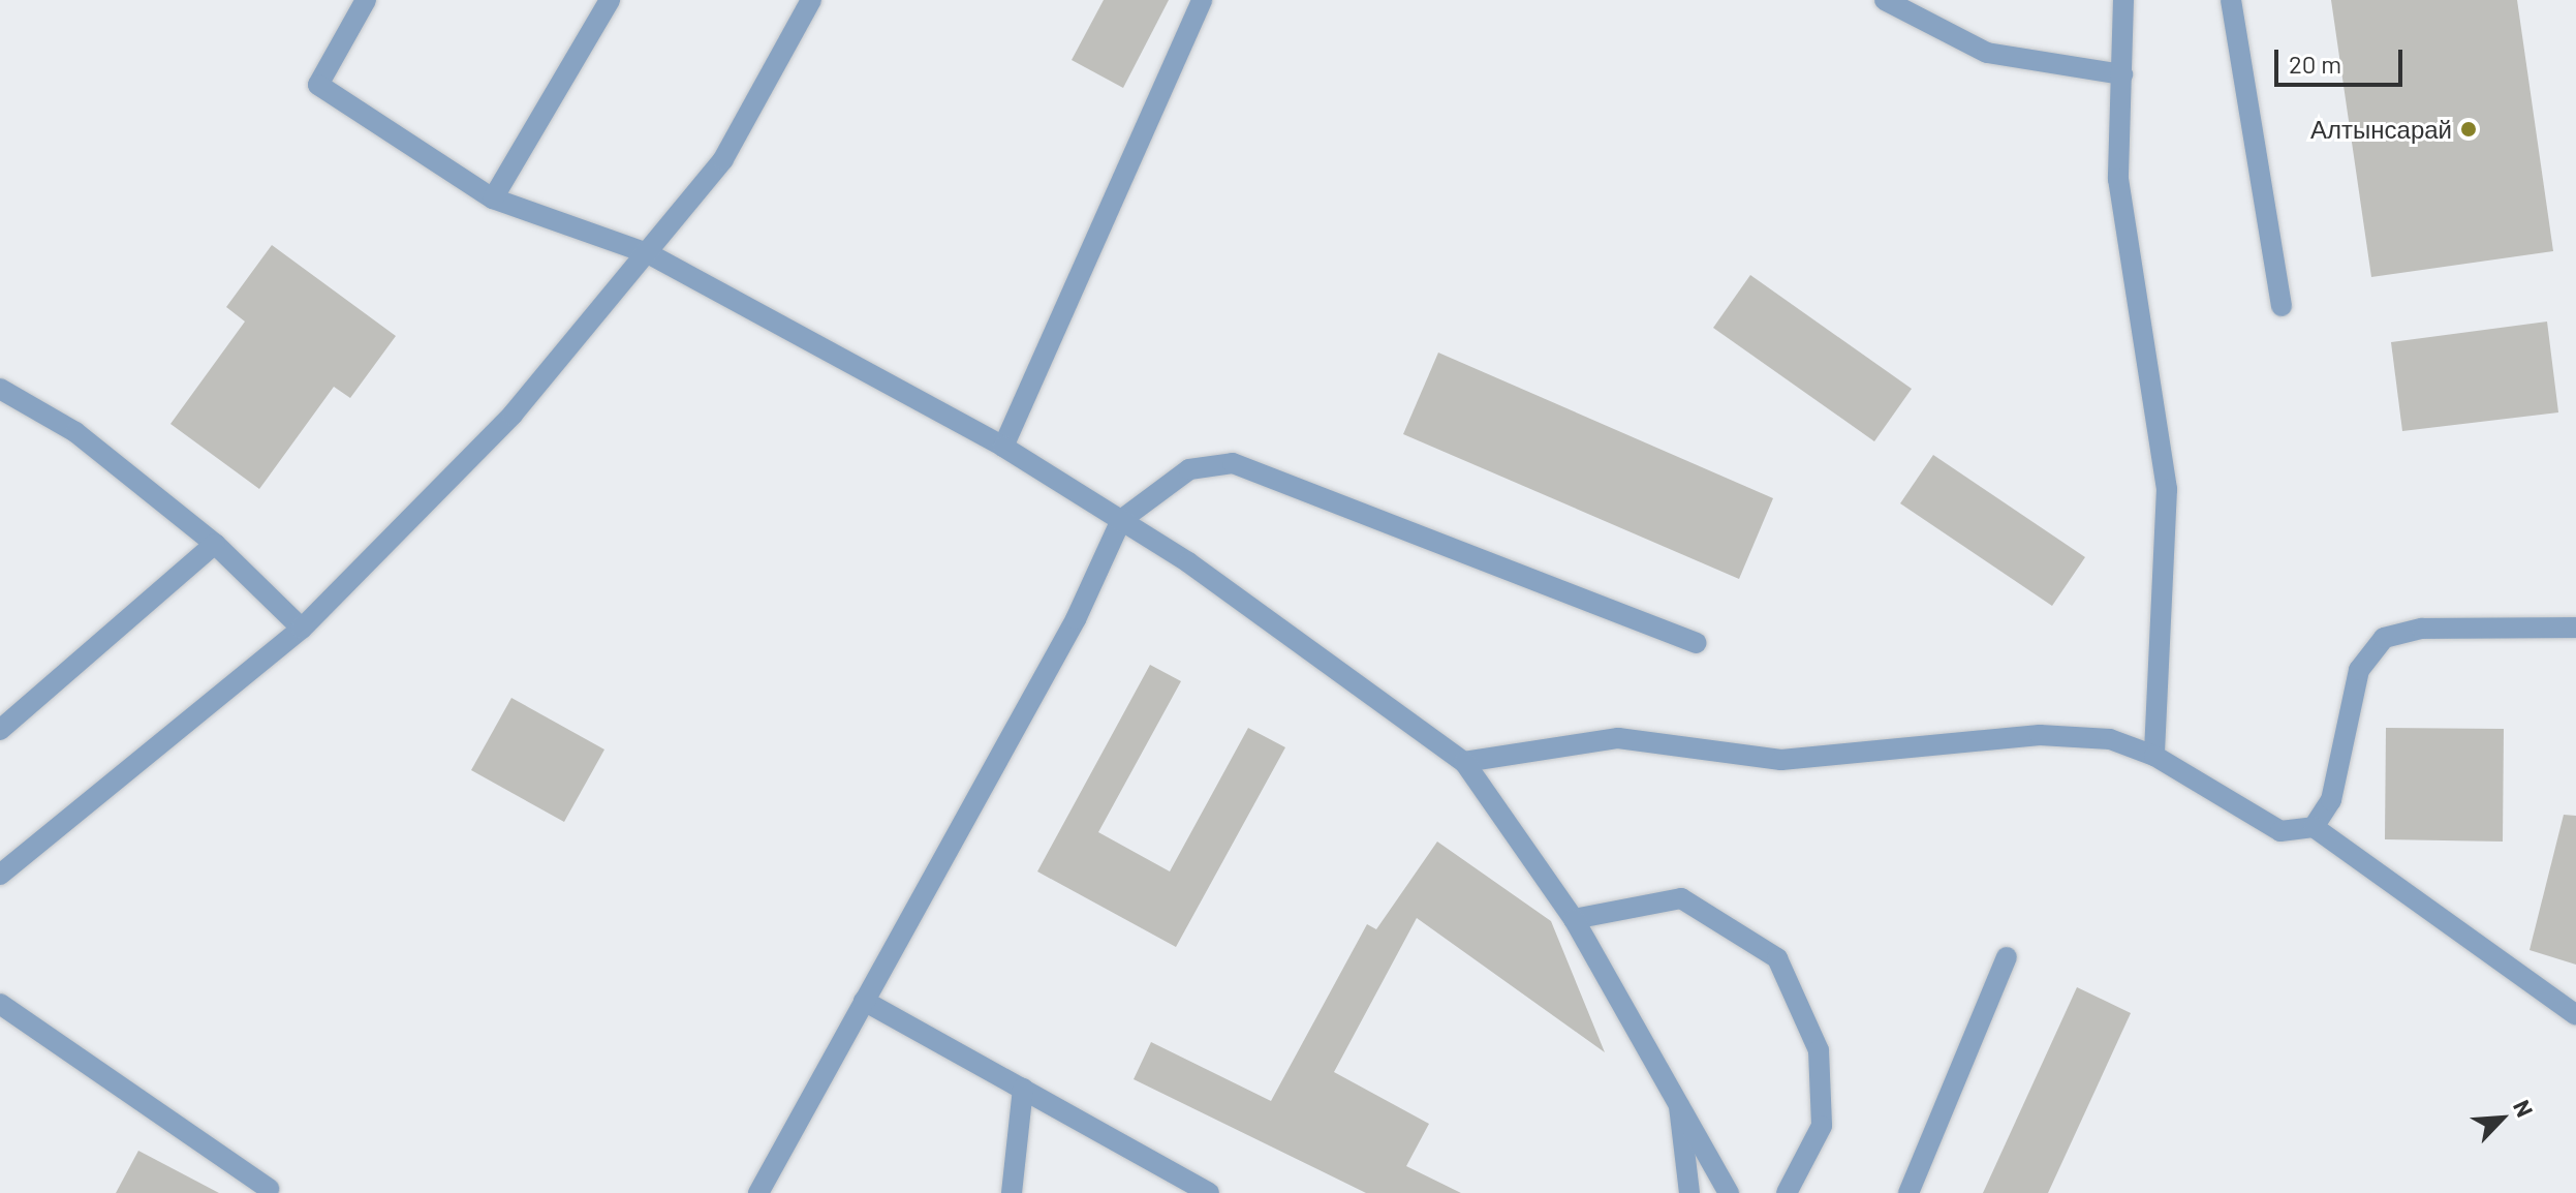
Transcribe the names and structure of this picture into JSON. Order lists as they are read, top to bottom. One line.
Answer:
{"places":["Алтынсарай"],"scale_bar":"20 m","north":"top right"}
